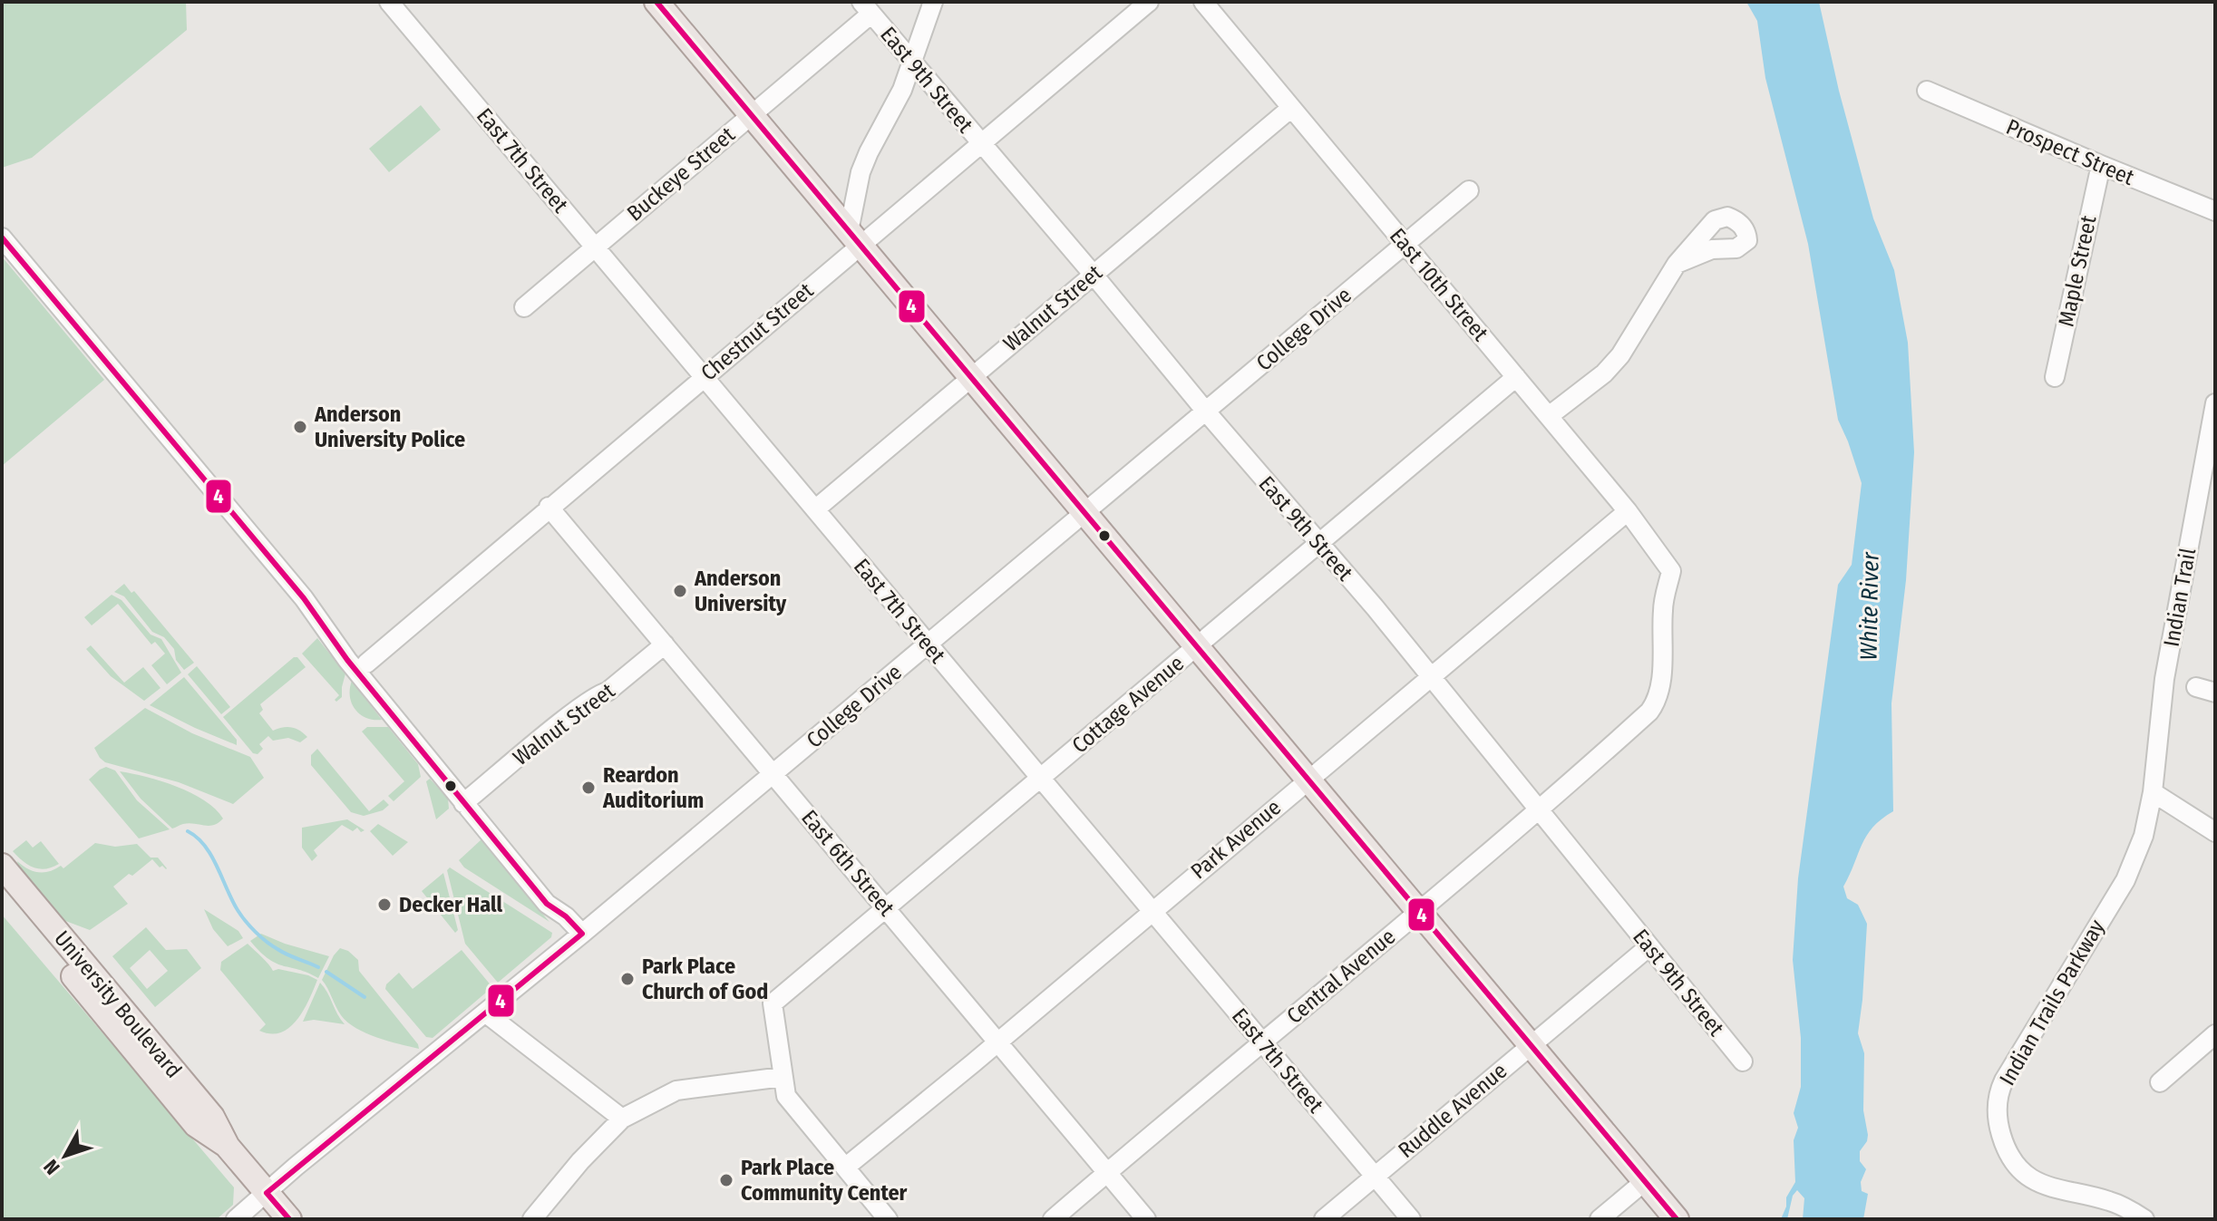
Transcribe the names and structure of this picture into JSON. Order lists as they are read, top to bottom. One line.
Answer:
{"streets":{"main road":["University Boulevard"],"street":["East 9th Street","Prospect Street","East 7th Street","Buckeye Street","Maple Street","East 10th Street","Walnut Street","College Drive","Chestnut Street","Indian Trail","Cottage Avenue","Park Avenue","East 6th Street","Central Avenue","Indian Trails Parkway","Ruddle Avenue"]},"crossings":[["East 9th Street","Buckeye Street"],["East 9th Street","Walnut Street"],["East 9th Street","College Drive"],["East 9th Street","Chestnut Street"],["East 9th Street","Cottage Avenue"],["East 9th Street","Park Avenue"],["East 9th Street","Central Avenue"],["East 9th Street","Ruddle Avenue"],["Prospect Street","Maple Street"],["East 7th Street","Buckeye Street"],["East 7th Street","Walnut Street"],["East 7th Street","College Drive"],["East 7th Street","Chestnut Street"],["East 7th Street","Cottage Avenue"],["East 7th Street","Park Avenue"],["East 7th Street","Central Avenue"],["East 7th Street","Ruddle Avenue"],["East 10th Street","Walnut Street"],["East 10th Street","College Drive"],["East 10th Street","Cottage Avenue"],["East 10th Street","Park Avenue"],["East 10th Street","Central Avenue"],["Walnut Street","East 6th Street"],["College Drive","East 6th Street"],["College Drive","University Boulevard"],["Chestnut Street","East 6th Street"],["Indian Trail","Indian Trails Parkway"],["Cottage Avenue","East 6th Street"],["Park Avenue","East 6th Street"],["East 6th Street","Central Avenue"]],"water":["White River"],"places":["Anderson University Police","Anderson University","Reardon Auditorium","Decker Hall","Park Place Church of God","Park Place Community Center"],"lines":["transit line 4"],"north":"bottom left"}
